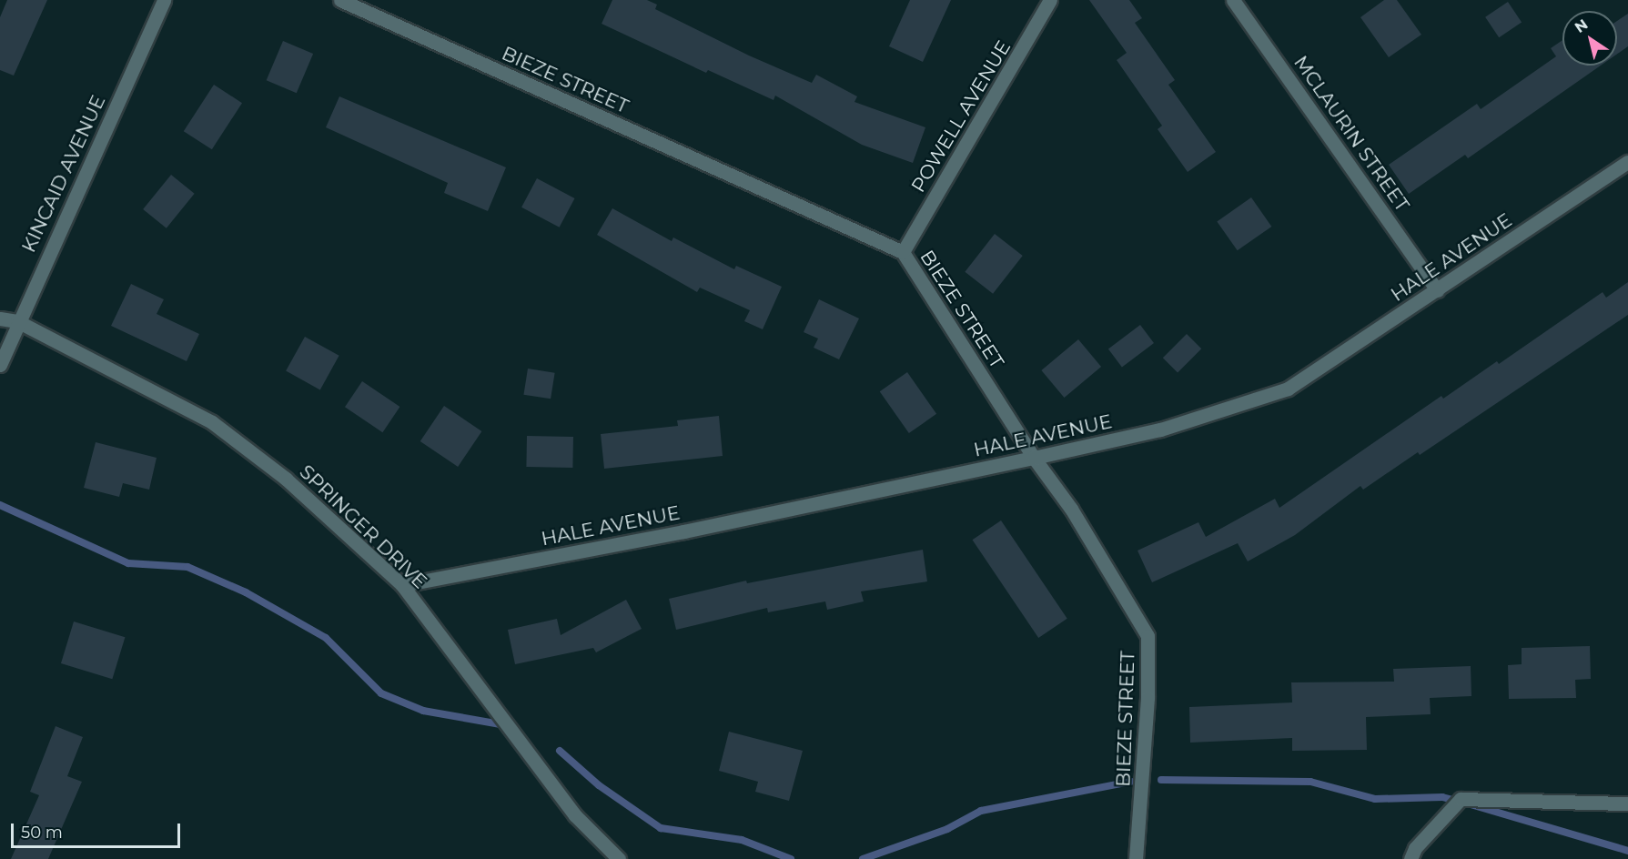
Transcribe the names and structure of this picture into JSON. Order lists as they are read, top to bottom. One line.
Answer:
{"streets":{"street":["BIEZE STREET","POWELL AVENUE","MCLAURIN STREET","KINCAID AVENUE","HALE AVENUE","SPRINGER DRIVE"]},"crossings":[["BIEZE STREET","POWELL AVENUE"],["BIEZE STREET","HALE AVENUE"],["MCLAURIN STREET","HALE AVENUE"],["KINCAID AVENUE","SPRINGER DRIVE"],["HALE AVENUE","SPRINGER DRIVE"]],"scale_bar":"50 m","north":"top left"}
